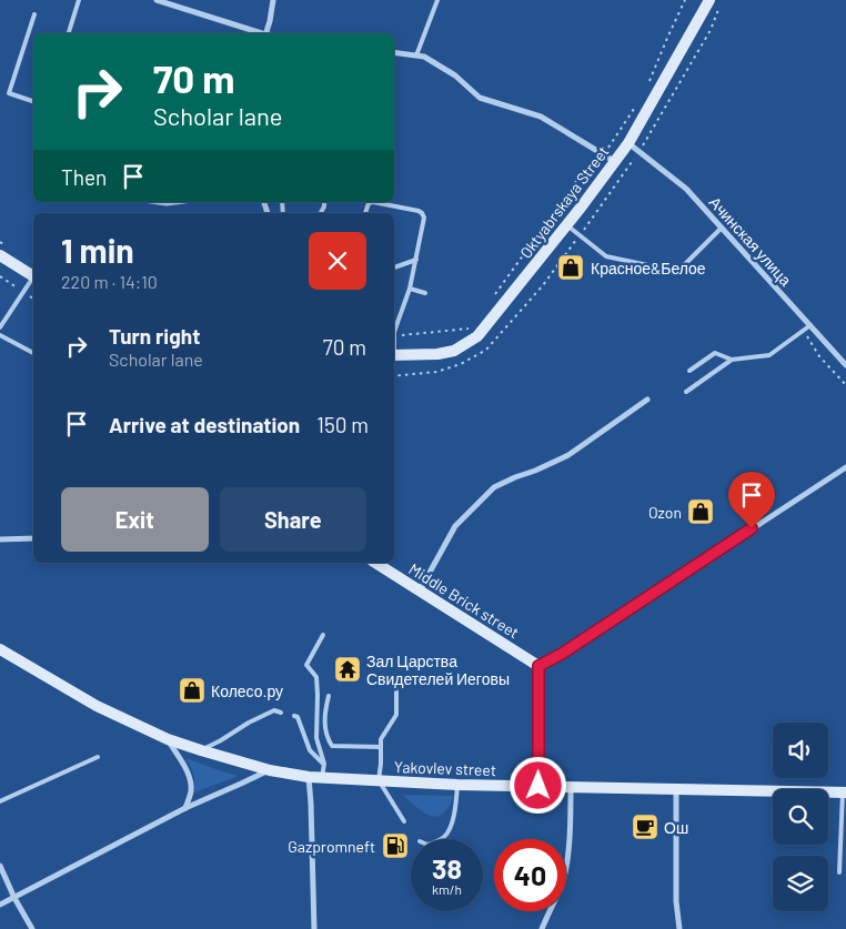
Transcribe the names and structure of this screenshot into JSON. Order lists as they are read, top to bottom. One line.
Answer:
{"streets":{"main road":["Oktyabrskaya Street","Middle Brick street","Yakovlev street"],"street":["Ачинская улица"]},"crossings":[["Oktyabrskaya Street","Ачинская улица"]],"places":{"shop":["Красное&Белое","Ozon","Колесо.ру"],"temple":["Зал Царства Свидетелей Иеговы"],"cafe":["Ош"],"fuel station":["Gazpromneft"]},"page":{"turn":["70 m","Scholar lane"],"then":"Then","heading":["1 min","220 m · 14:10"],"list":[{"name":"Turn right","note":"Scholar lane","value":"70 m"},{"name":"Arrive at destination","value":"150 m"}],"buttons":["Exit","Share"],"speed":"38 km/h","limit":"40"}}
